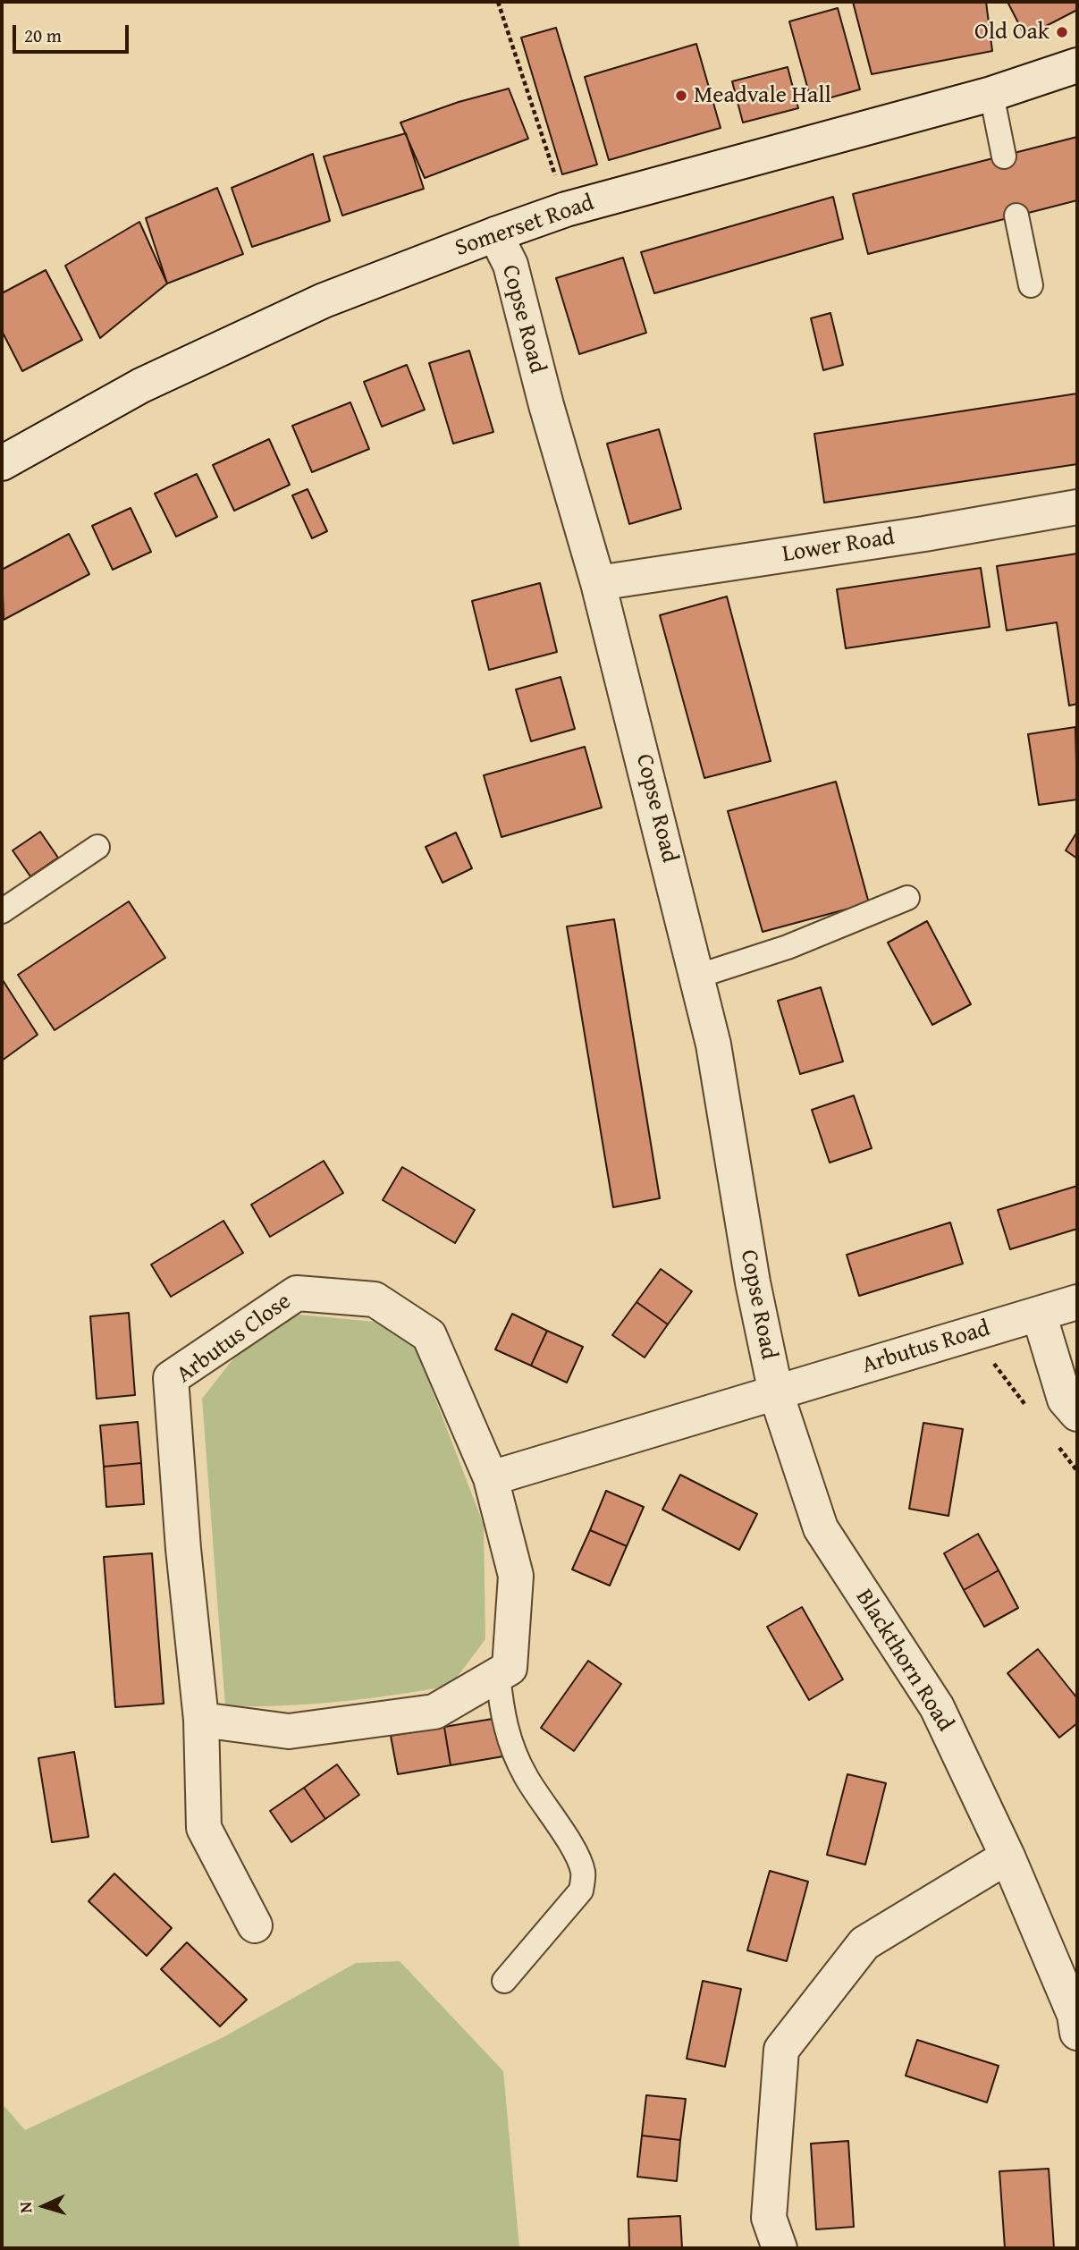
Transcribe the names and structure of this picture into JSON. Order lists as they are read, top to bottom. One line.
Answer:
{"streets":{"street":["Somerset Road","Copse Road","Lower Road","Arbutus Close","Arbutus Road","Blackthorn Road"]},"crossings":[["Somerset Road","Copse Road"],["Copse Road","Lower Road"],["Copse Road","Arbutus Road"],["Copse Road","Blackthorn Road"],["Arbutus Road","Blackthorn Road"]],"places":["Old Oak","Meadvale Hall"],"scale_bar":"20 m","north":"left"}
